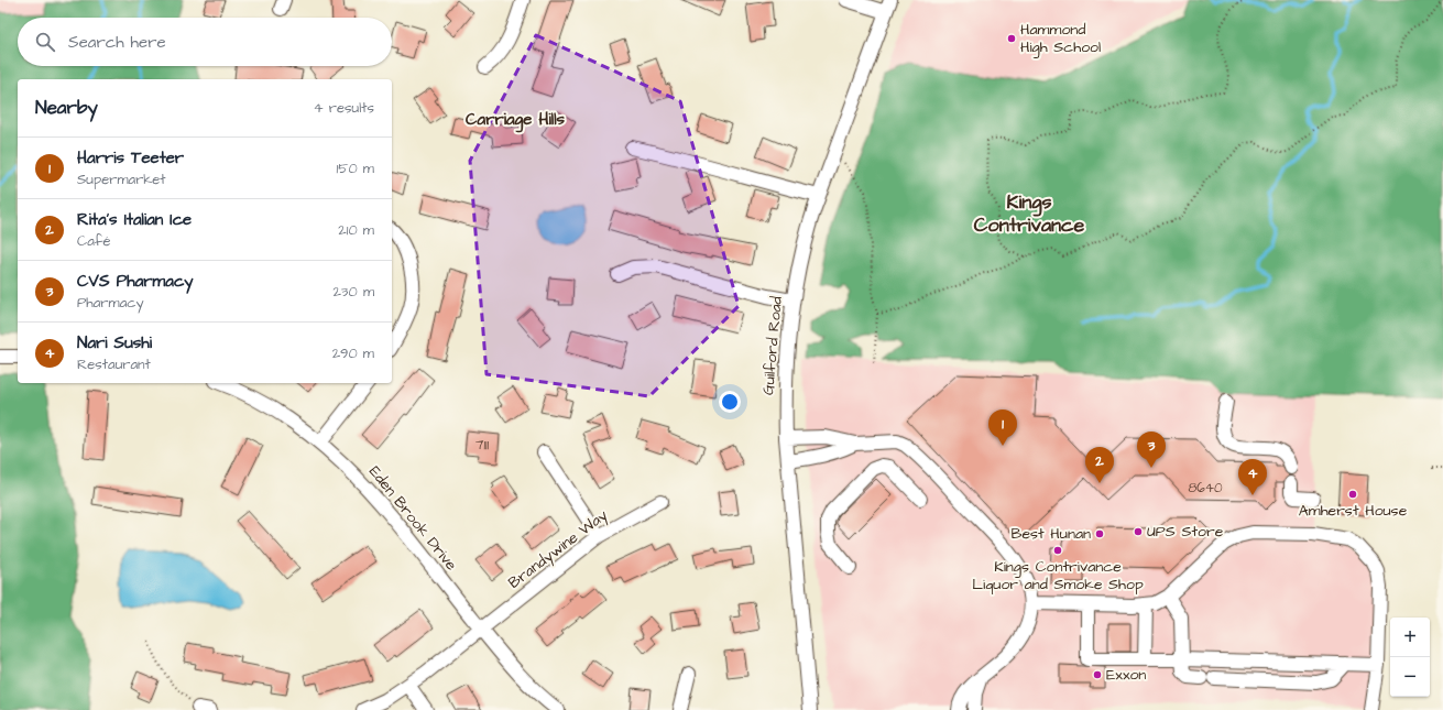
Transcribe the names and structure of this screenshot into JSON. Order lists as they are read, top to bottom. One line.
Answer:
{"streets":{"street":["Guilford Road","Eden Brook Drive","Brandywine Way"]},"crossings":[["Eden Brook Drive","Brandywine Way"]],"districts":["Carriage Hills","Kings Contrivance"],"places":["Hammond High School","Amherst House","UPS Store","Best Hunan","Kings Contrivance Liquor and Smoke Shop","Exxon"],"house_numbers":["7111","8640"],"page":{"search":"Search here","heading":["Nearby","4 results"],"list":[{"mark":"1","name":"Harris Teeter","note":"Supermarket","value":"150 m"},{"mark":"2","name":"Rita's Italian Ice","note":"Café","value":"210 m"},{"mark":"3","name":"CVS Pharmacy","note":"Pharmacy","value":"230 m"},{"mark":"4","name":"Nari Sushi","note":"Restaurant","value":"290 m"}],"pins":["1","3","2","4"],"map_buttons":["+","−"]}}
